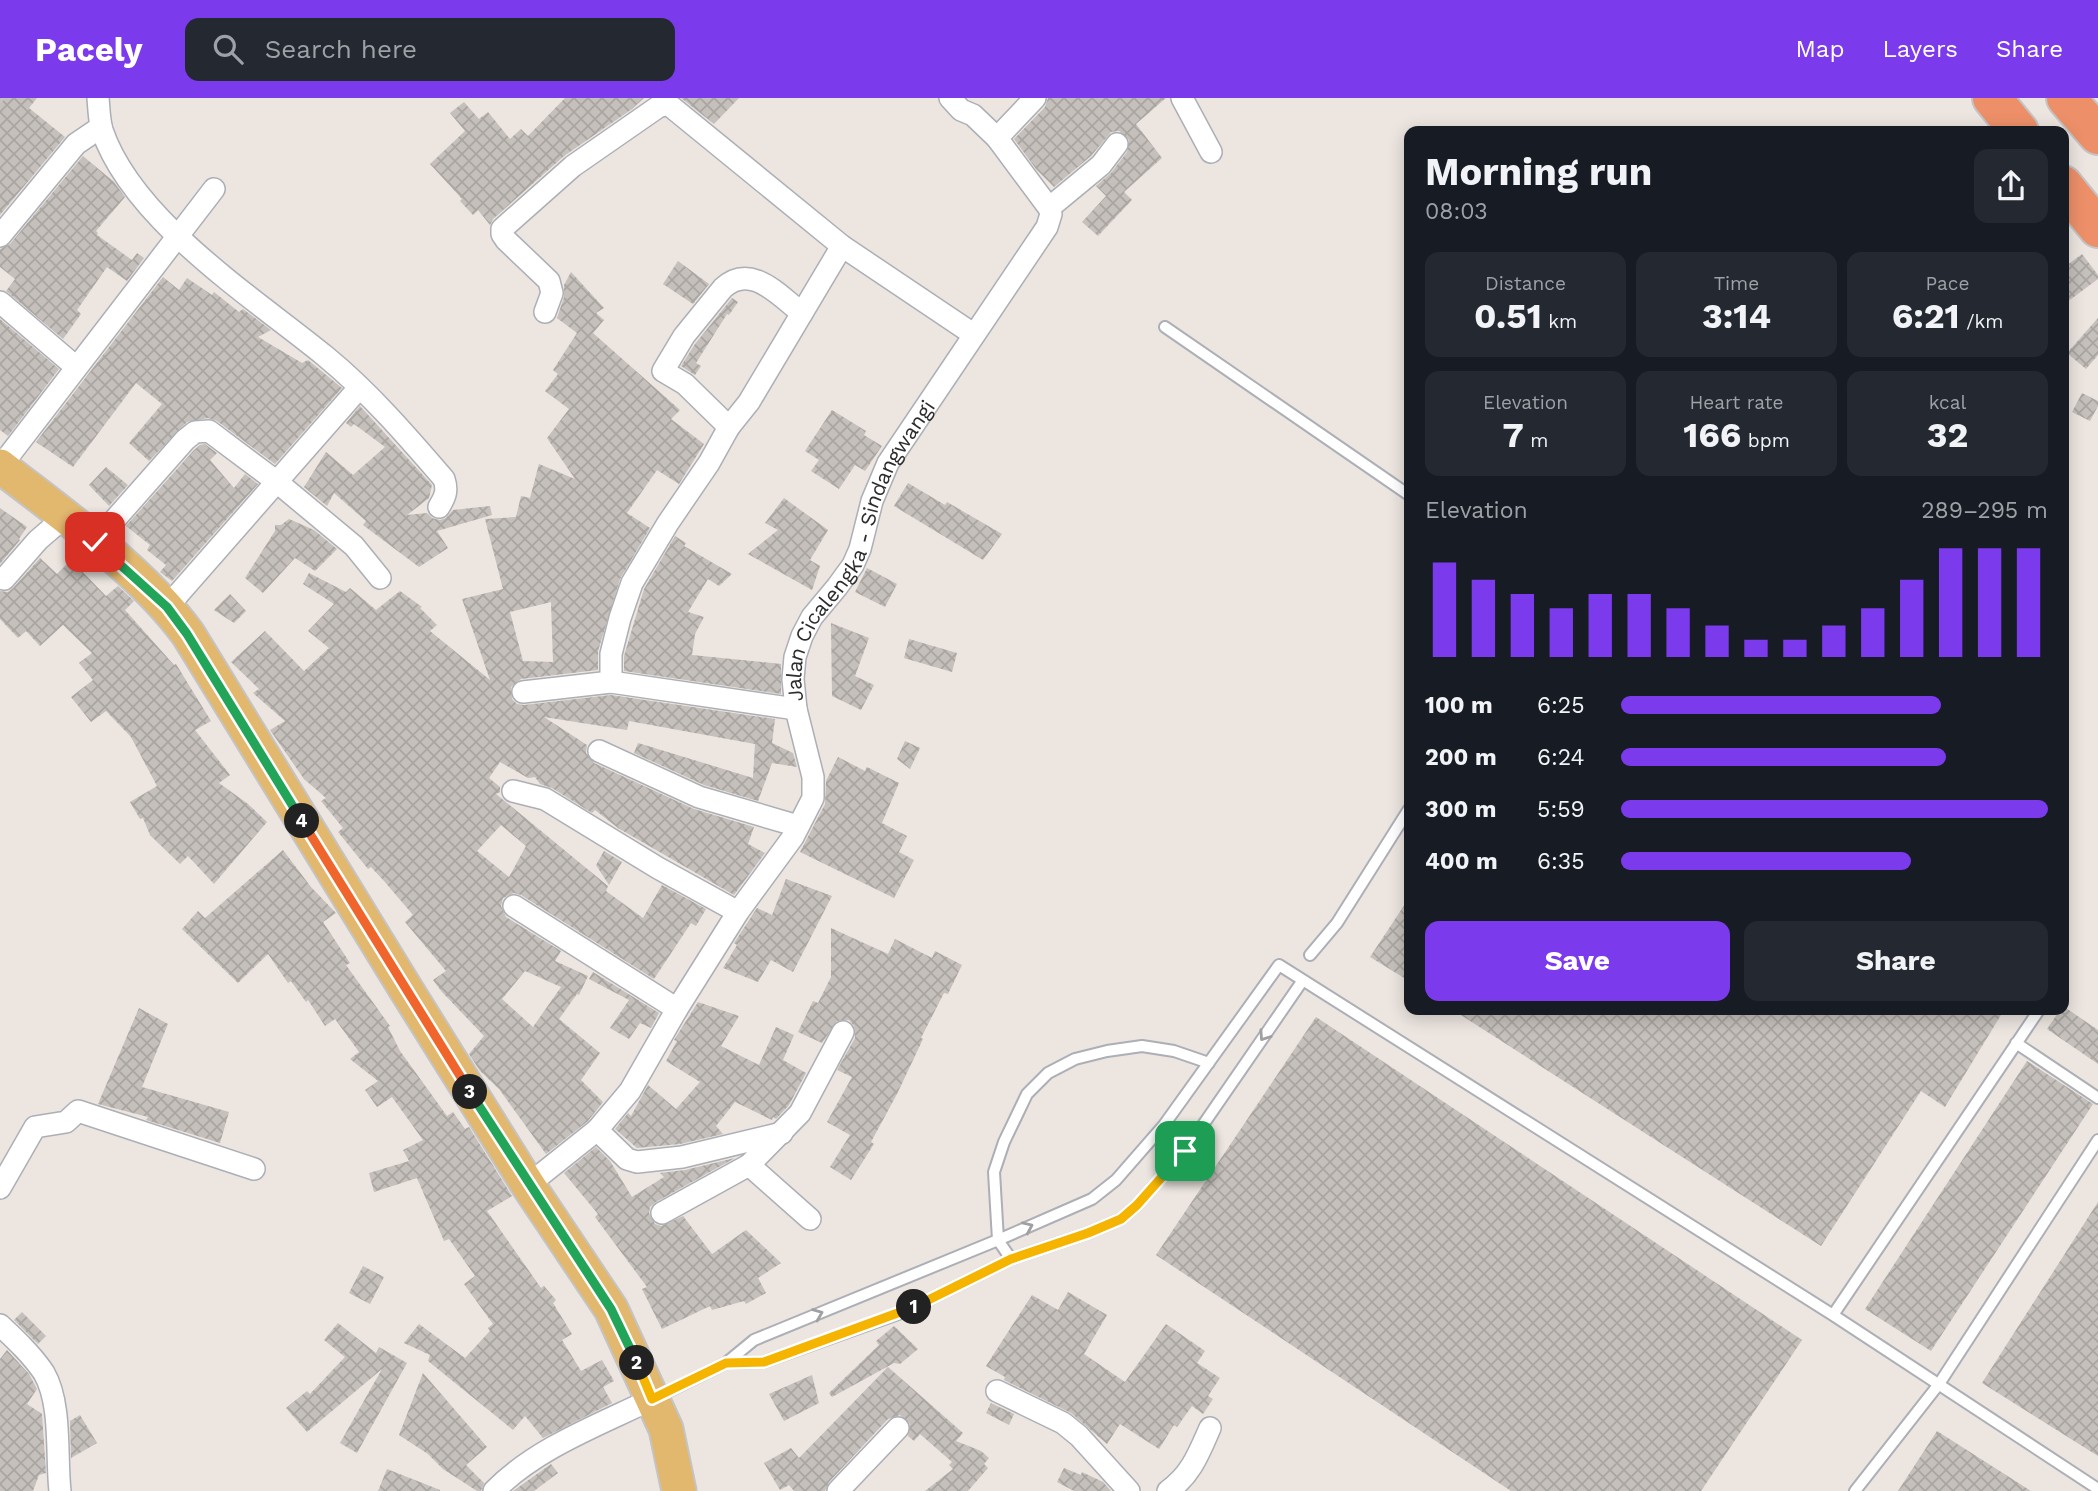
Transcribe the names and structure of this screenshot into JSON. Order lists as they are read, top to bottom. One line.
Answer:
{"streets":{"street":["Jalan Cicalengka - Sindangwangi"]},"page":{"header":"Pacely","search":"Search here","nav":["Map","Layers","Share"],"heading":["Morning run","08:03"],"stats":[["Distance","0.51 km"],["Time","3:14"],["Pace","6:21 /km"],["Elevation","7 m"],["Heart rate","166 bpm"],["kcal","32"]],"chart":["Elevation","289–295 m"],"list":[{"name":"100 m","note":"6:25"},{"name":"200 m","note":"6:24"},{"name":"300 m","note":"5:59"},{"name":"400 m","note":"6:35"}],"pins":["4","3","1","2"],"buttons":["Save","Share"]}}
